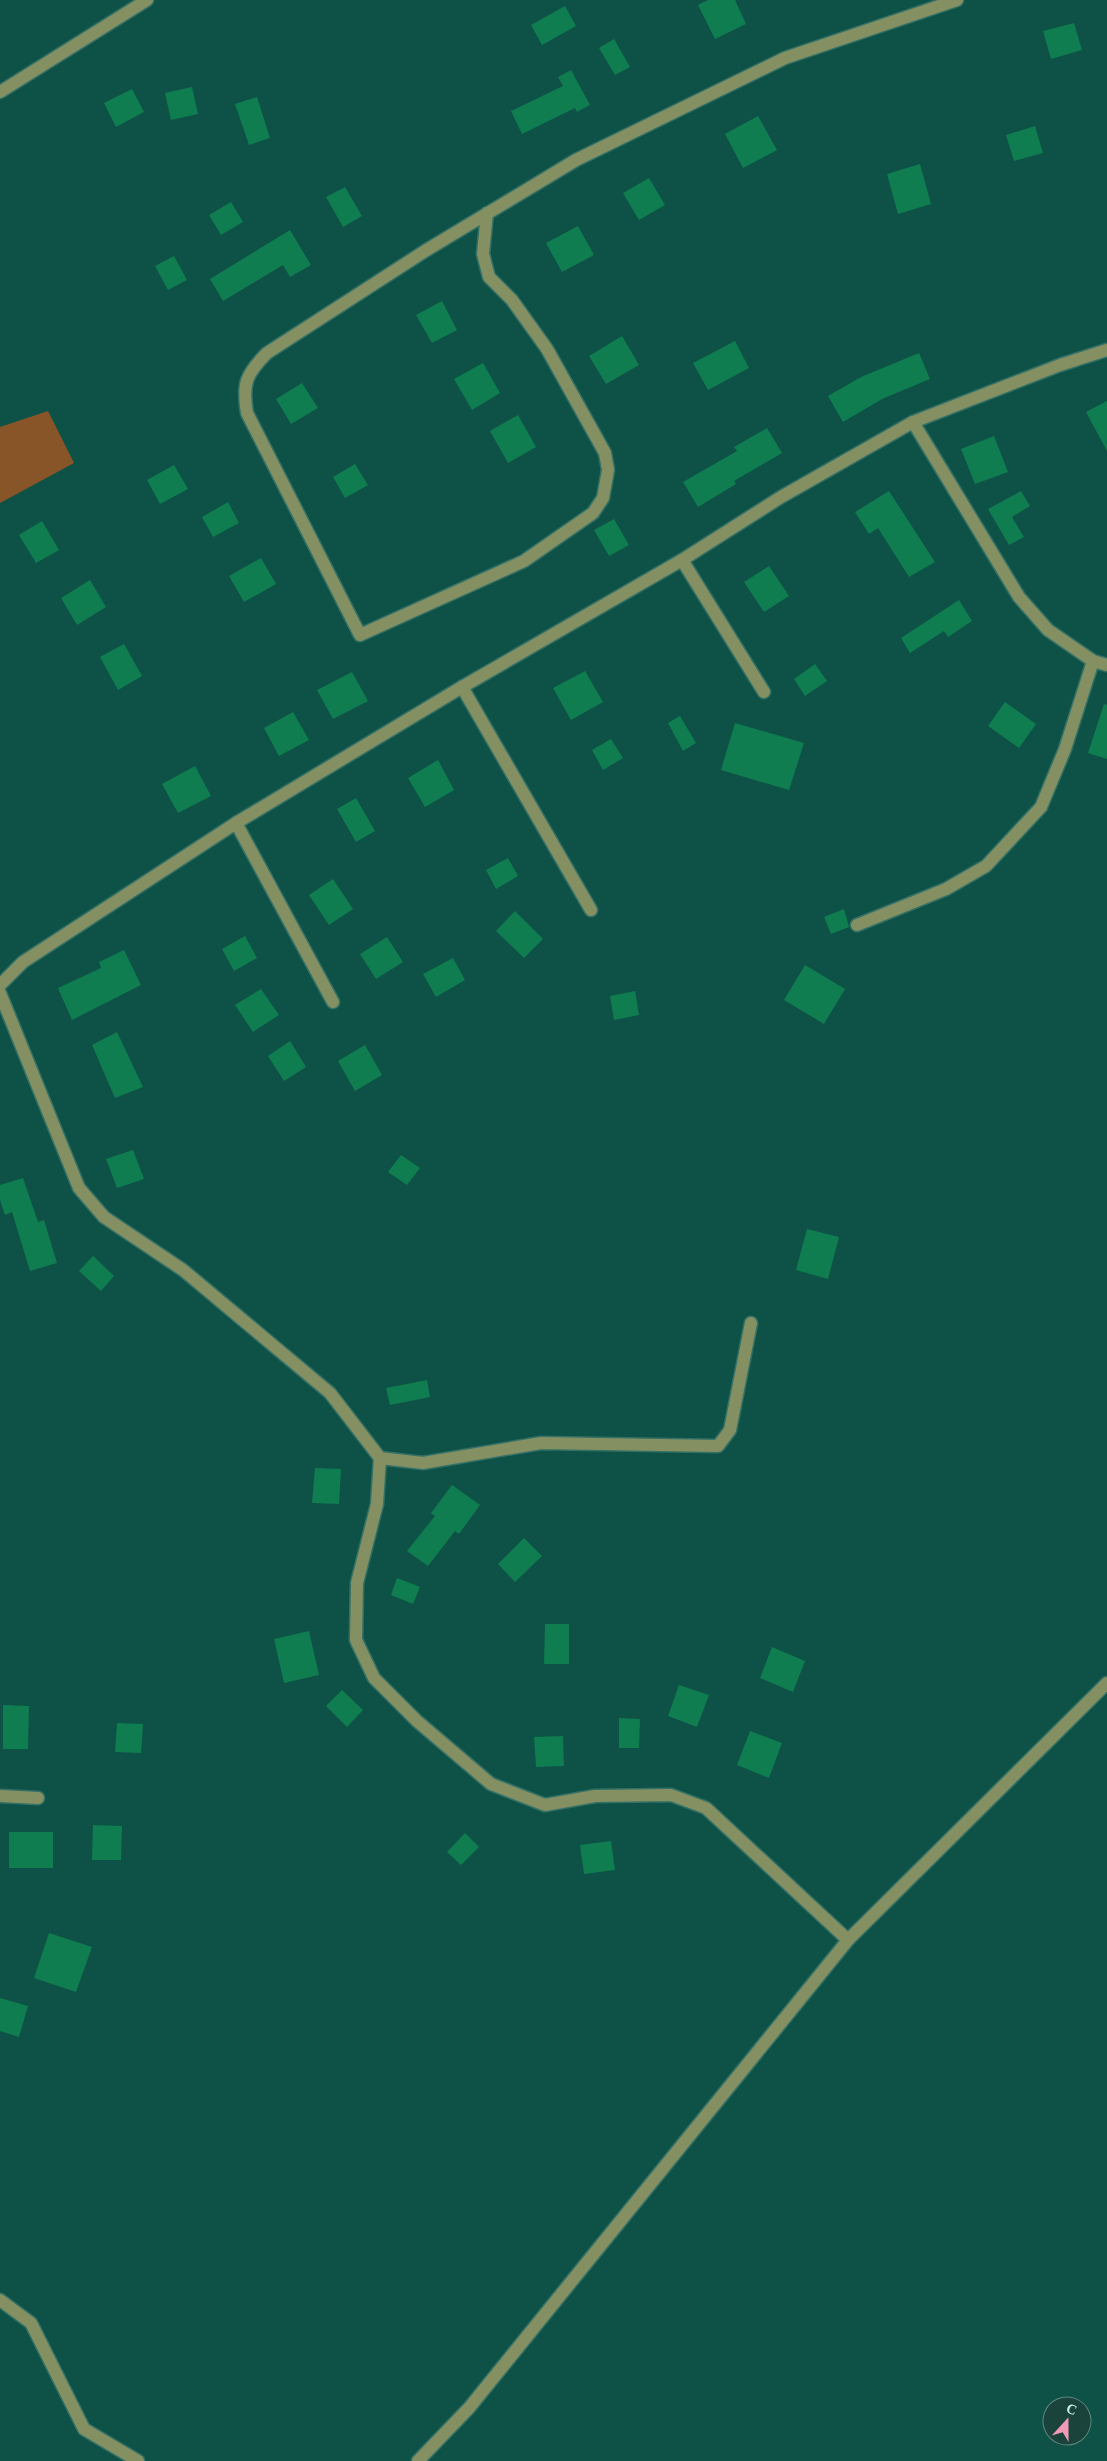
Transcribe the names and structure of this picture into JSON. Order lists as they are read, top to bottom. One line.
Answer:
{"north":"top"}
